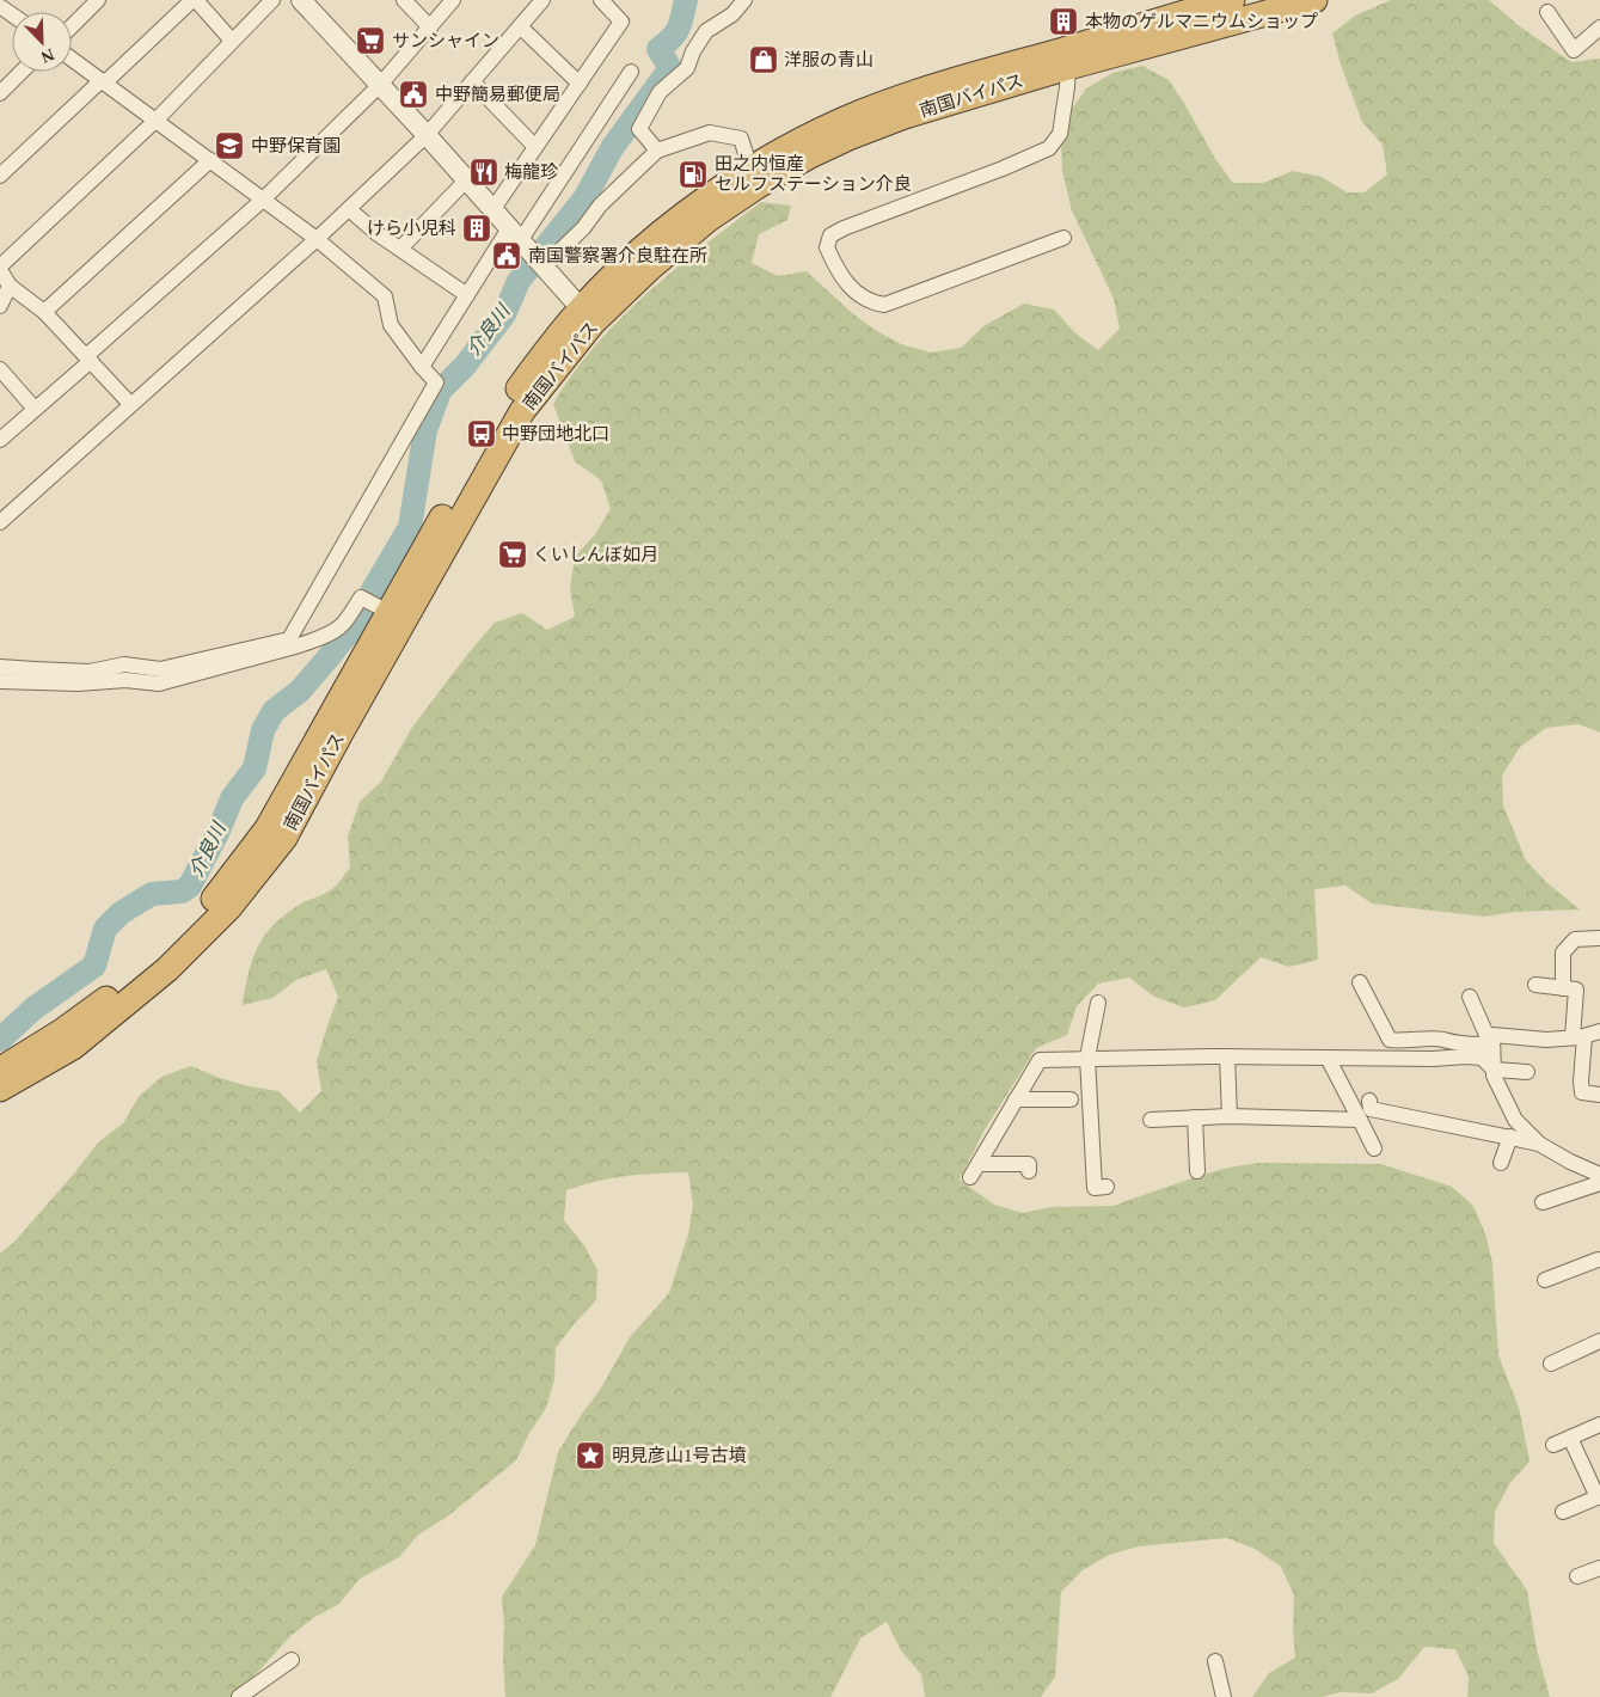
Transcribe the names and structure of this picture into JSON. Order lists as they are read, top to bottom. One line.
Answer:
{"streets":{"highway":["南国バイパス"]},"water":["介良川"],"places":{"building":["本物のゲルマニウムショップ","けら小児科"],"supermarket":["サンシャイン","くいしんぼ如月"],"shop":["洋服の青山"],"public building":["中野簡易郵便局","南国警察署介良駐在所"],"school or university":["中野保育園"],"restaurant":["梅龍珍"],"fuel station":["田之内恒産 セルフステーション介良"],"bus stop":["中野団地北口"],"place":["明見彦山1号古墳"]},"north":"bottom right"}
